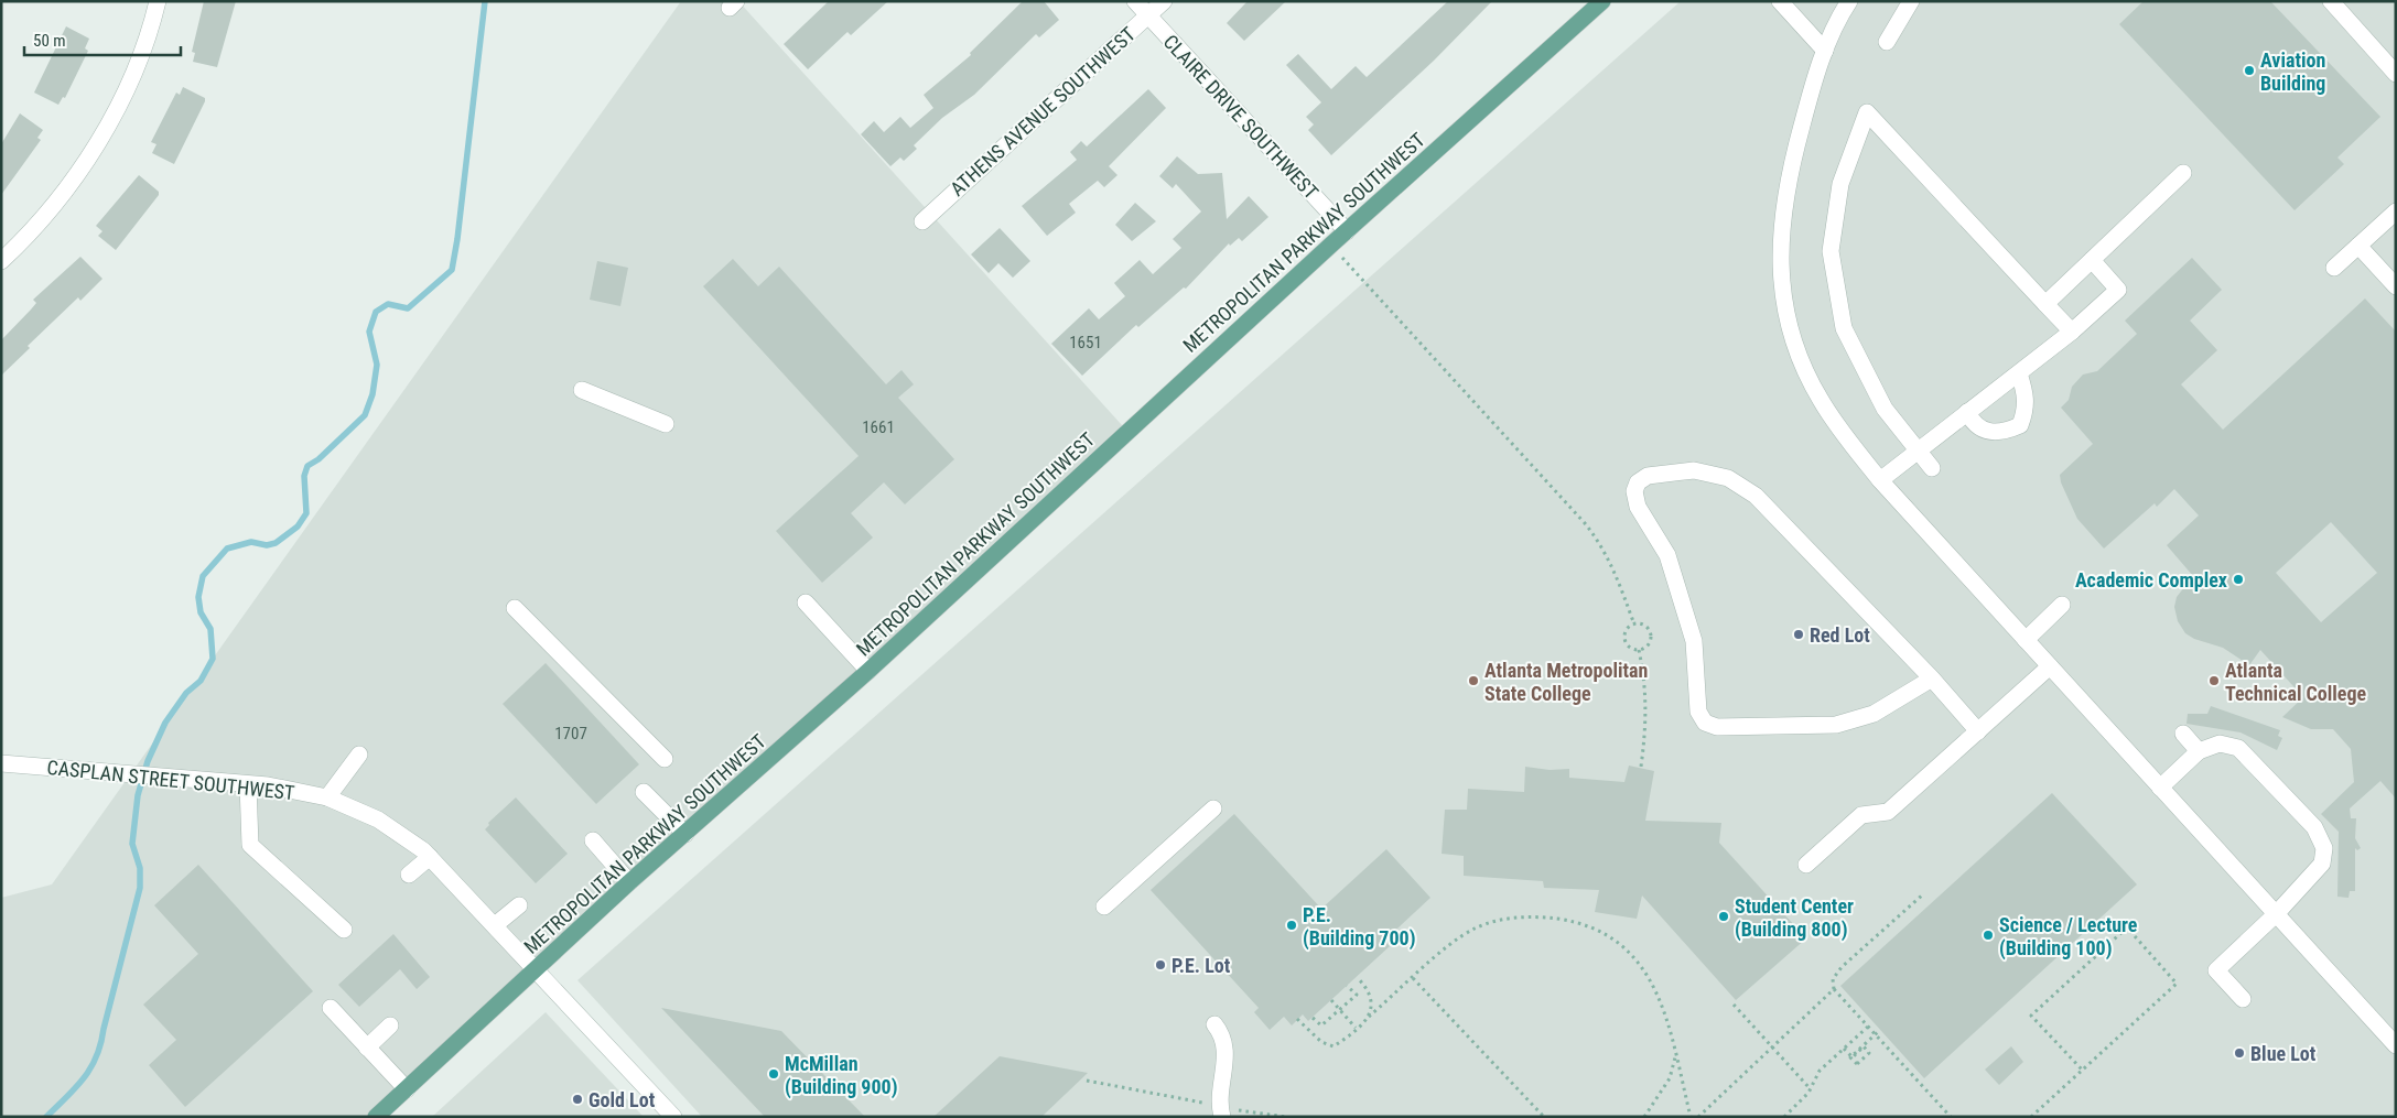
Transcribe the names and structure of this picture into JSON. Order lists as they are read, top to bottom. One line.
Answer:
{"streets":{"main road":["METROPOLITAN PARKWAY SOUTHWEST"],"street":["ATHENS AVENUE SOUTHWEST","CLAIRE DRIVE SOUTHWEST","CASPLAN STREET SOUTHWEST"]},"crossings":[["ATHENS AVENUE SOUTHWEST","CLAIRE DRIVE SOUTHWEST"],["CLAIRE DRIVE SOUTHWEST","METROPOLITAN PARKWAY SOUTHWEST"],["METROPOLITAN PARKWAY SOUTHWEST","CASPLAN STREET SOUTHWEST"]],"places":["Aviation Building","Academic Complex","Red Lot","Atlanta Metropolitan State College","Atlanta Technical College","Student Center (Building 800)","P.E. (Building 700)","Science / Lecture (Building 100)","P.E. Lot","Blue Lot","McMillan (Building 900)","Gold Lot"],"house_numbers":["1651","1661","1707"],"scale_bar":"50 m"}
